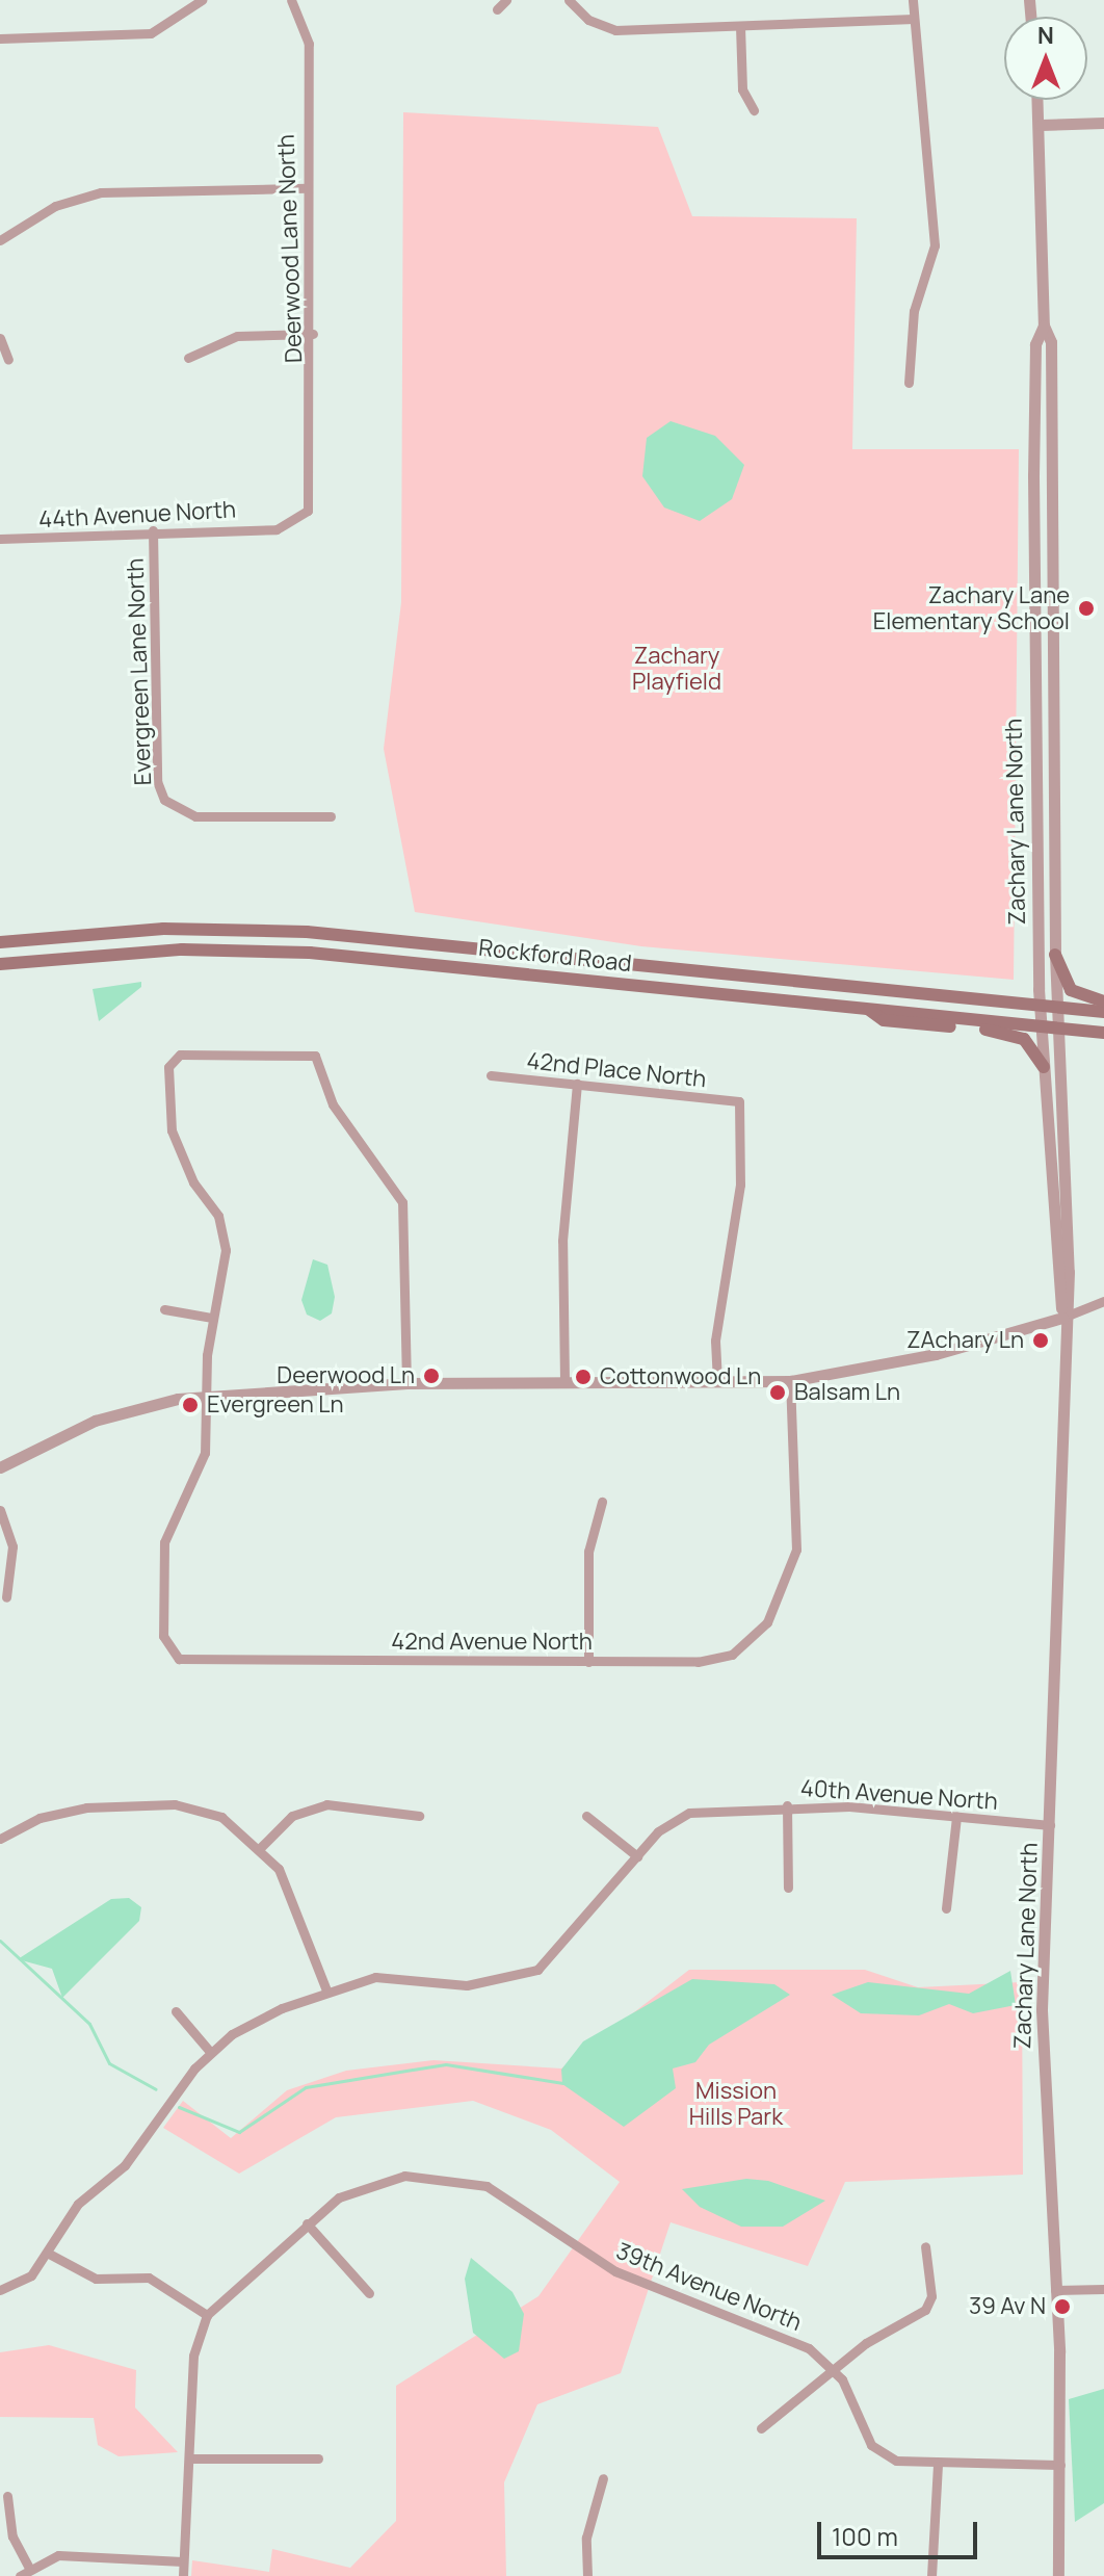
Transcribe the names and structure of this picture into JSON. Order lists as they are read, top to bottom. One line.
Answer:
{"streets":{"main road":["Rockford Road"],"street":["Deerwood Lane North","44th Avenue North","Evergreen Lane North","Zachary Lane North","42nd Place North","42nd Avenue North","40th Avenue North","39th Avenue North"]},"crossings":[["Deerwood Lane North","44th Avenue North"],["44th Avenue North","Evergreen Lane North"],["Zachary Lane North","Rockford Road"],["Zachary Lane North","40th Avenue North"],["Zachary Lane North","39th Avenue North"]],"parks":["Zachary Playfield","Mission Hills Park"],"places":["Zachary Lane Elementary School","ZAchary Ln","Deerwood Ln","Cottonwood Ln","Balsam Ln","Evergreen Ln","39 Av N"],"scale_bar":"100 m","north":"top"}
